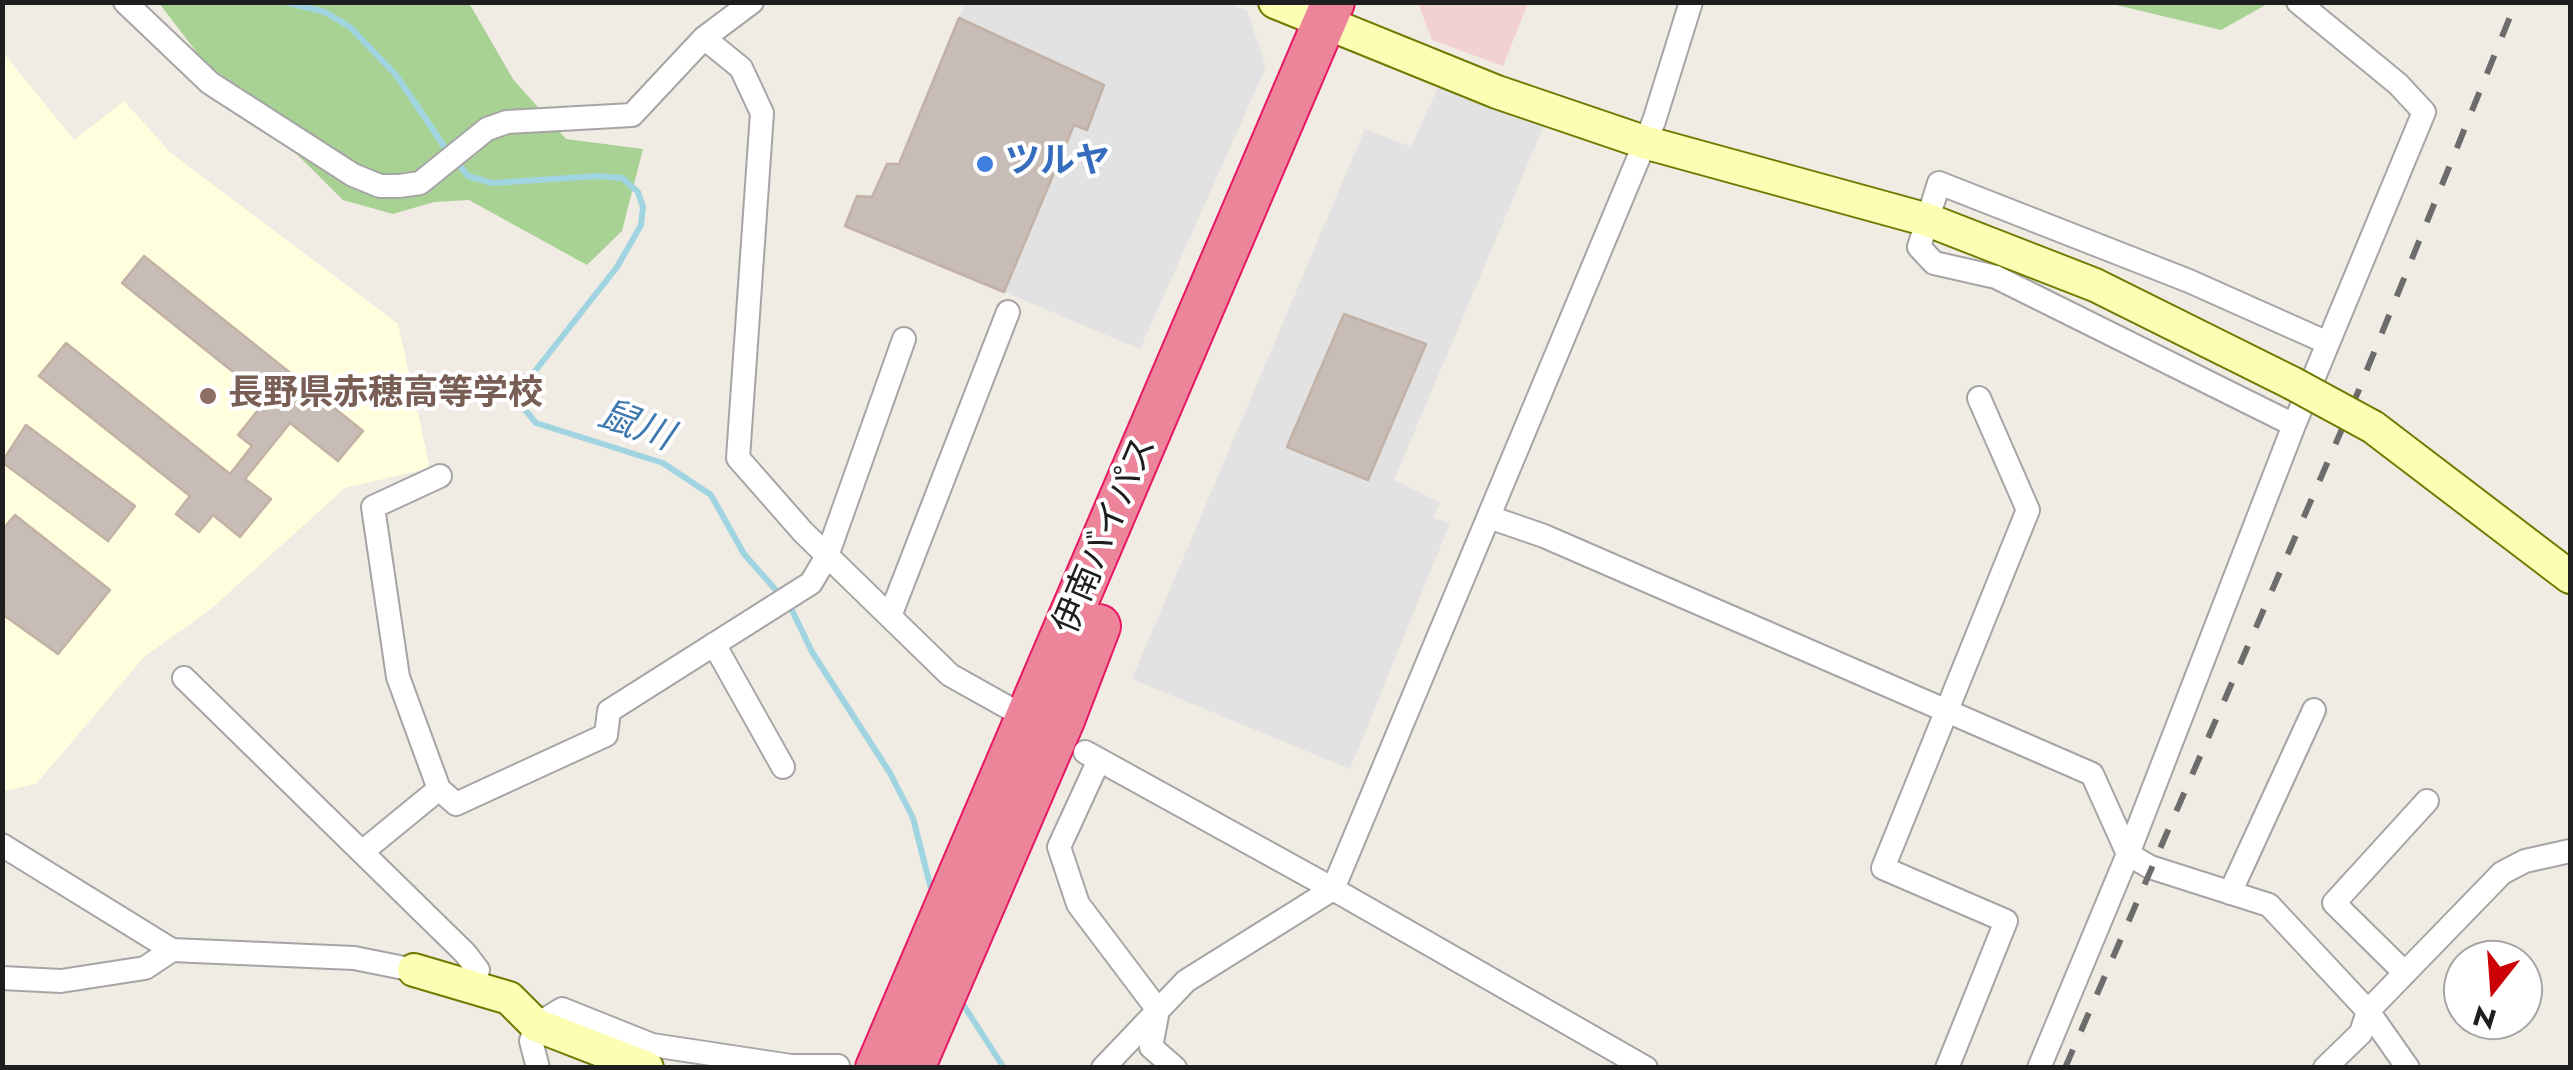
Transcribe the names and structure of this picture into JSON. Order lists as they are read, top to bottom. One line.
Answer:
{"streets":{"highway":["伊南バイパス"]},"water":["鼠川"],"places":["ツルヤ","長野県赤穂高等学校"],"north":"bottom"}
